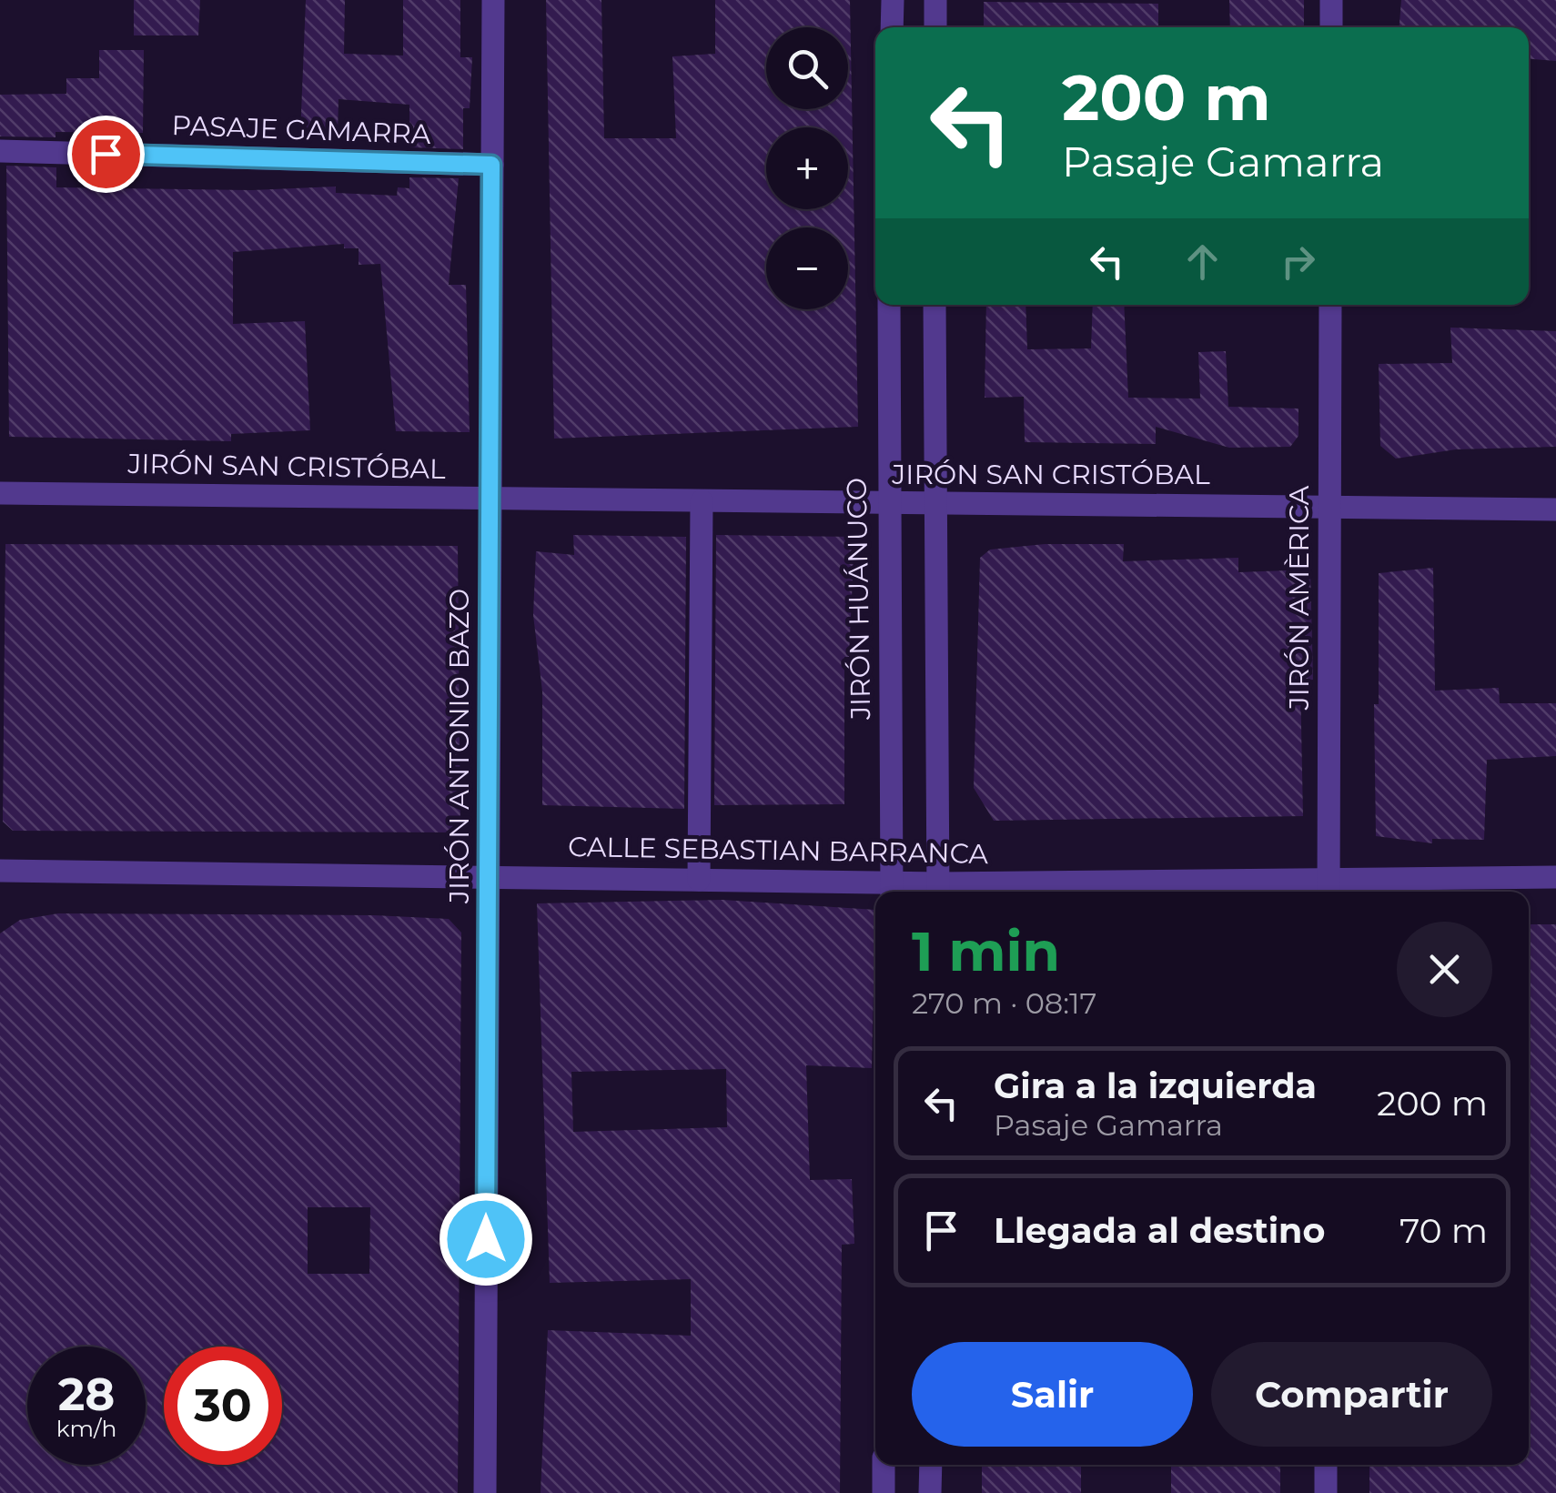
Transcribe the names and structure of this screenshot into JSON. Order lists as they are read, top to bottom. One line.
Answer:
{"streets":{"street":["PASAJE GAMARRA","JIRÓN SAN CRISTÓBAL","JIRÓN AMÈRICA","JIRÓN HUÁNUCO","JIRÓN ANTONIO BAZO","CALLE SEBASTIAN BARRANCA"]},"crossings":[["PASAJE GAMARRA","JIRÓN ANTONIO BAZO"],["JIRÓN SAN CRISTÓBAL","JIRÓN AMÈRICA"],["JIRÓN SAN CRISTÓBAL","JIRÓN HUÁNUCO"],["JIRÓN SAN CRISTÓBAL","JIRÓN ANTONIO BAZO"],["JIRÓN AMÈRICA","CALLE SEBASTIAN BARRANCA"],["JIRÓN HUÁNUCO","CALLE SEBASTIAN BARRANCA"],["JIRÓN ANTONIO BAZO","CALLE SEBASTIAN BARRANCA"]],"page":{"map_buttons":["+","−"],"turn":["200 m","Pasaje Gamarra"],"heading":["1 min","270 m · 08:17"],"list":[{"name":"Gira a la izquierda","note":"Pasaje Gamarra","value":"200 m"},{"name":"Llegada al destino","value":"70 m"}],"buttons":["Salir","Compartir"],"speed":"28 km/h","limit":"30"}}
